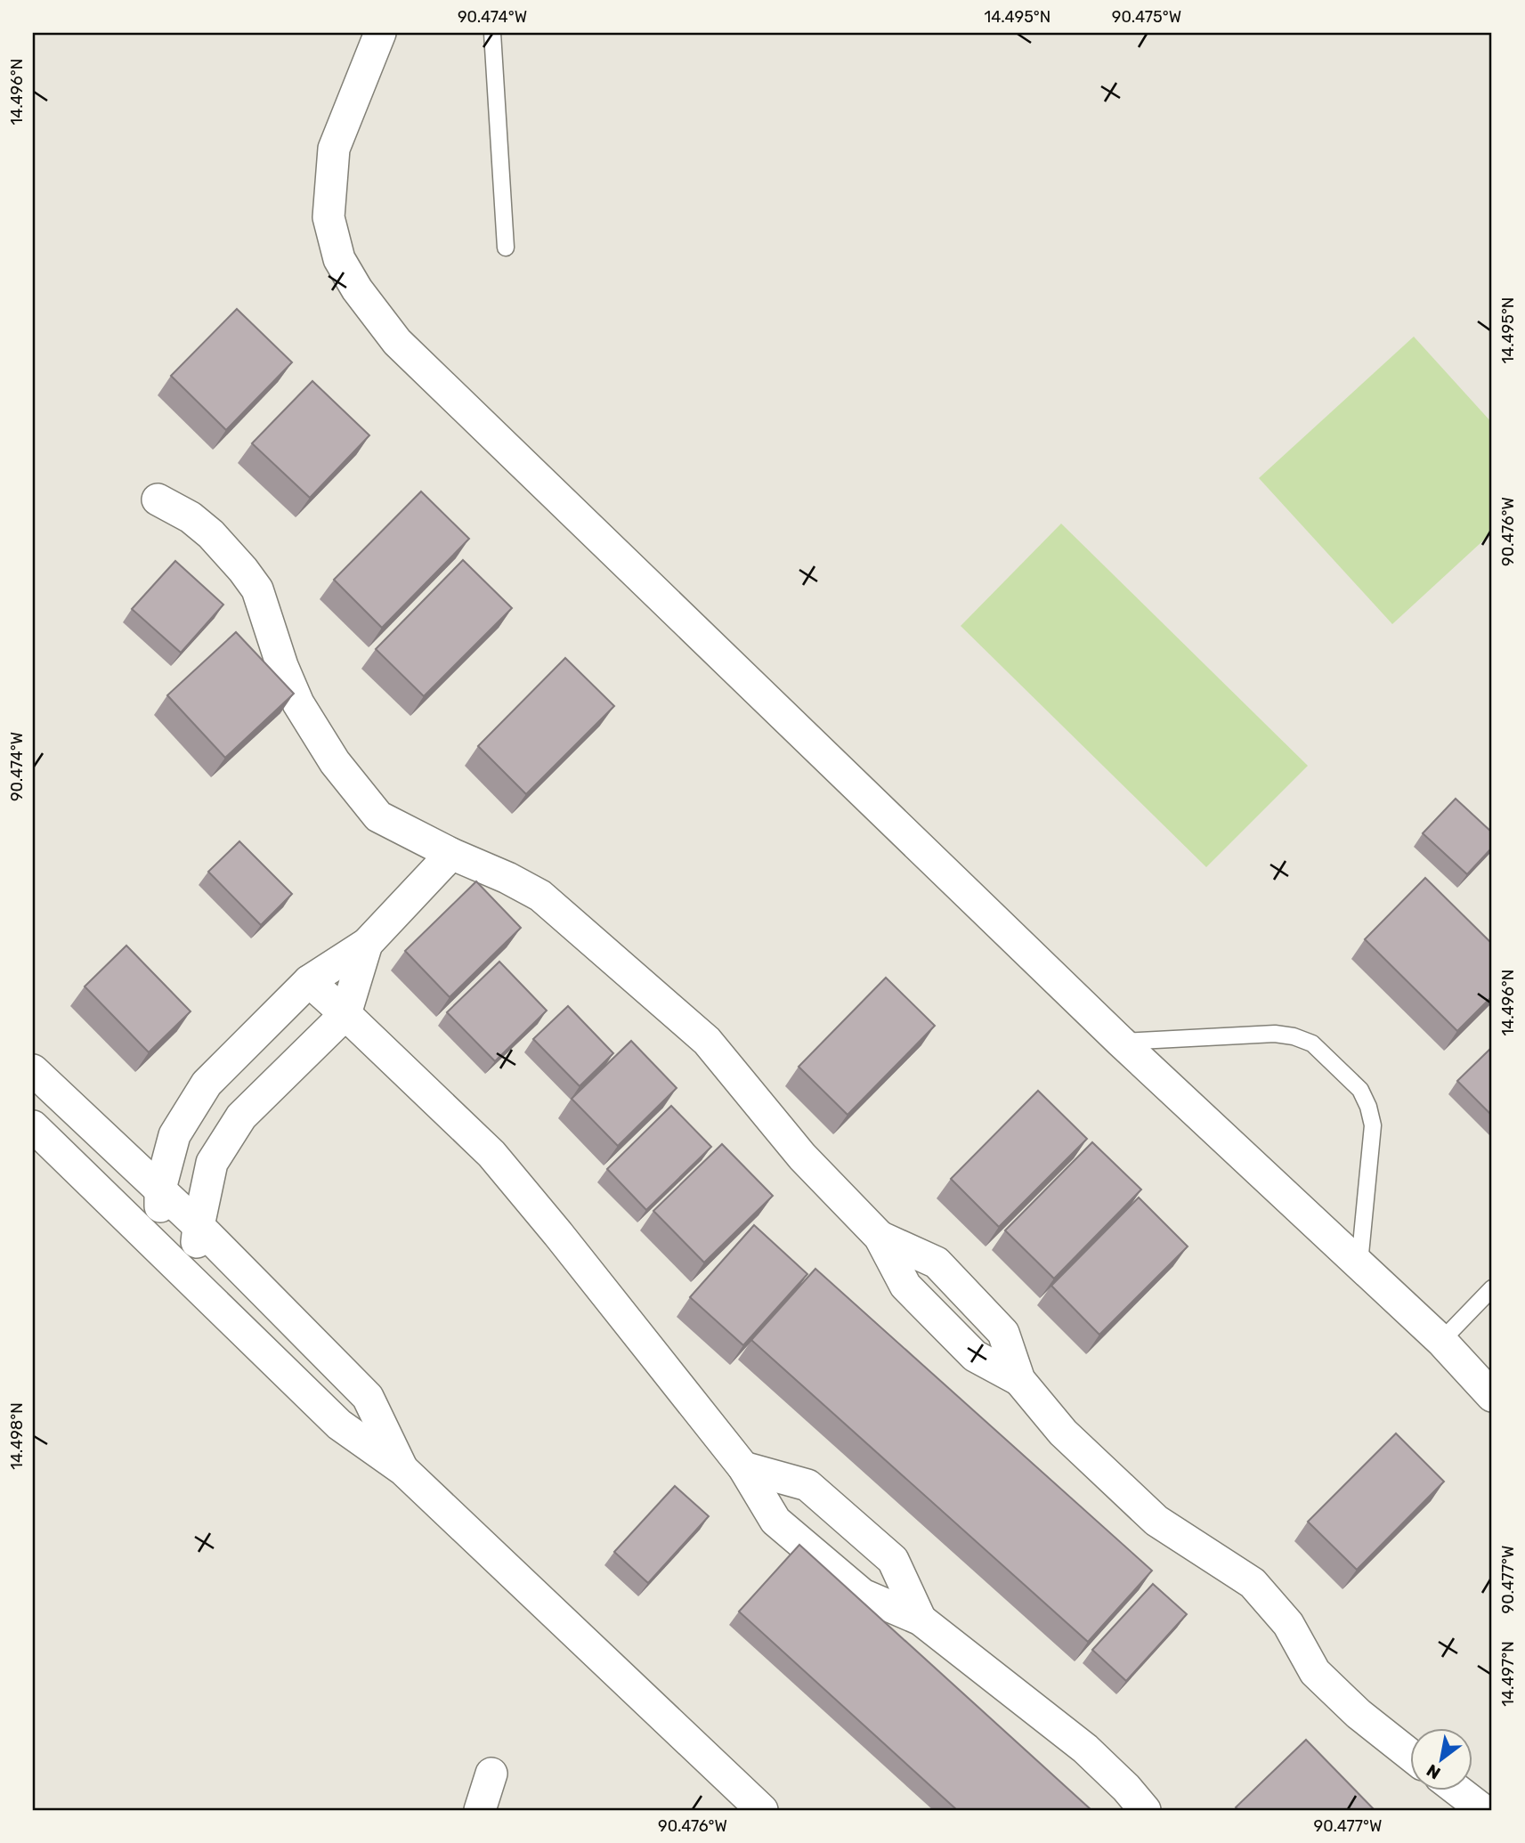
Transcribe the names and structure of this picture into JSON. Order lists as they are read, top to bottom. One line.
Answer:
{"north":"bottom left","coordinates":["90.474°W","14.495°N","90.475°W","14.496°N","90.476°W","14.498°N","90.477°W","14.497°N"]}
